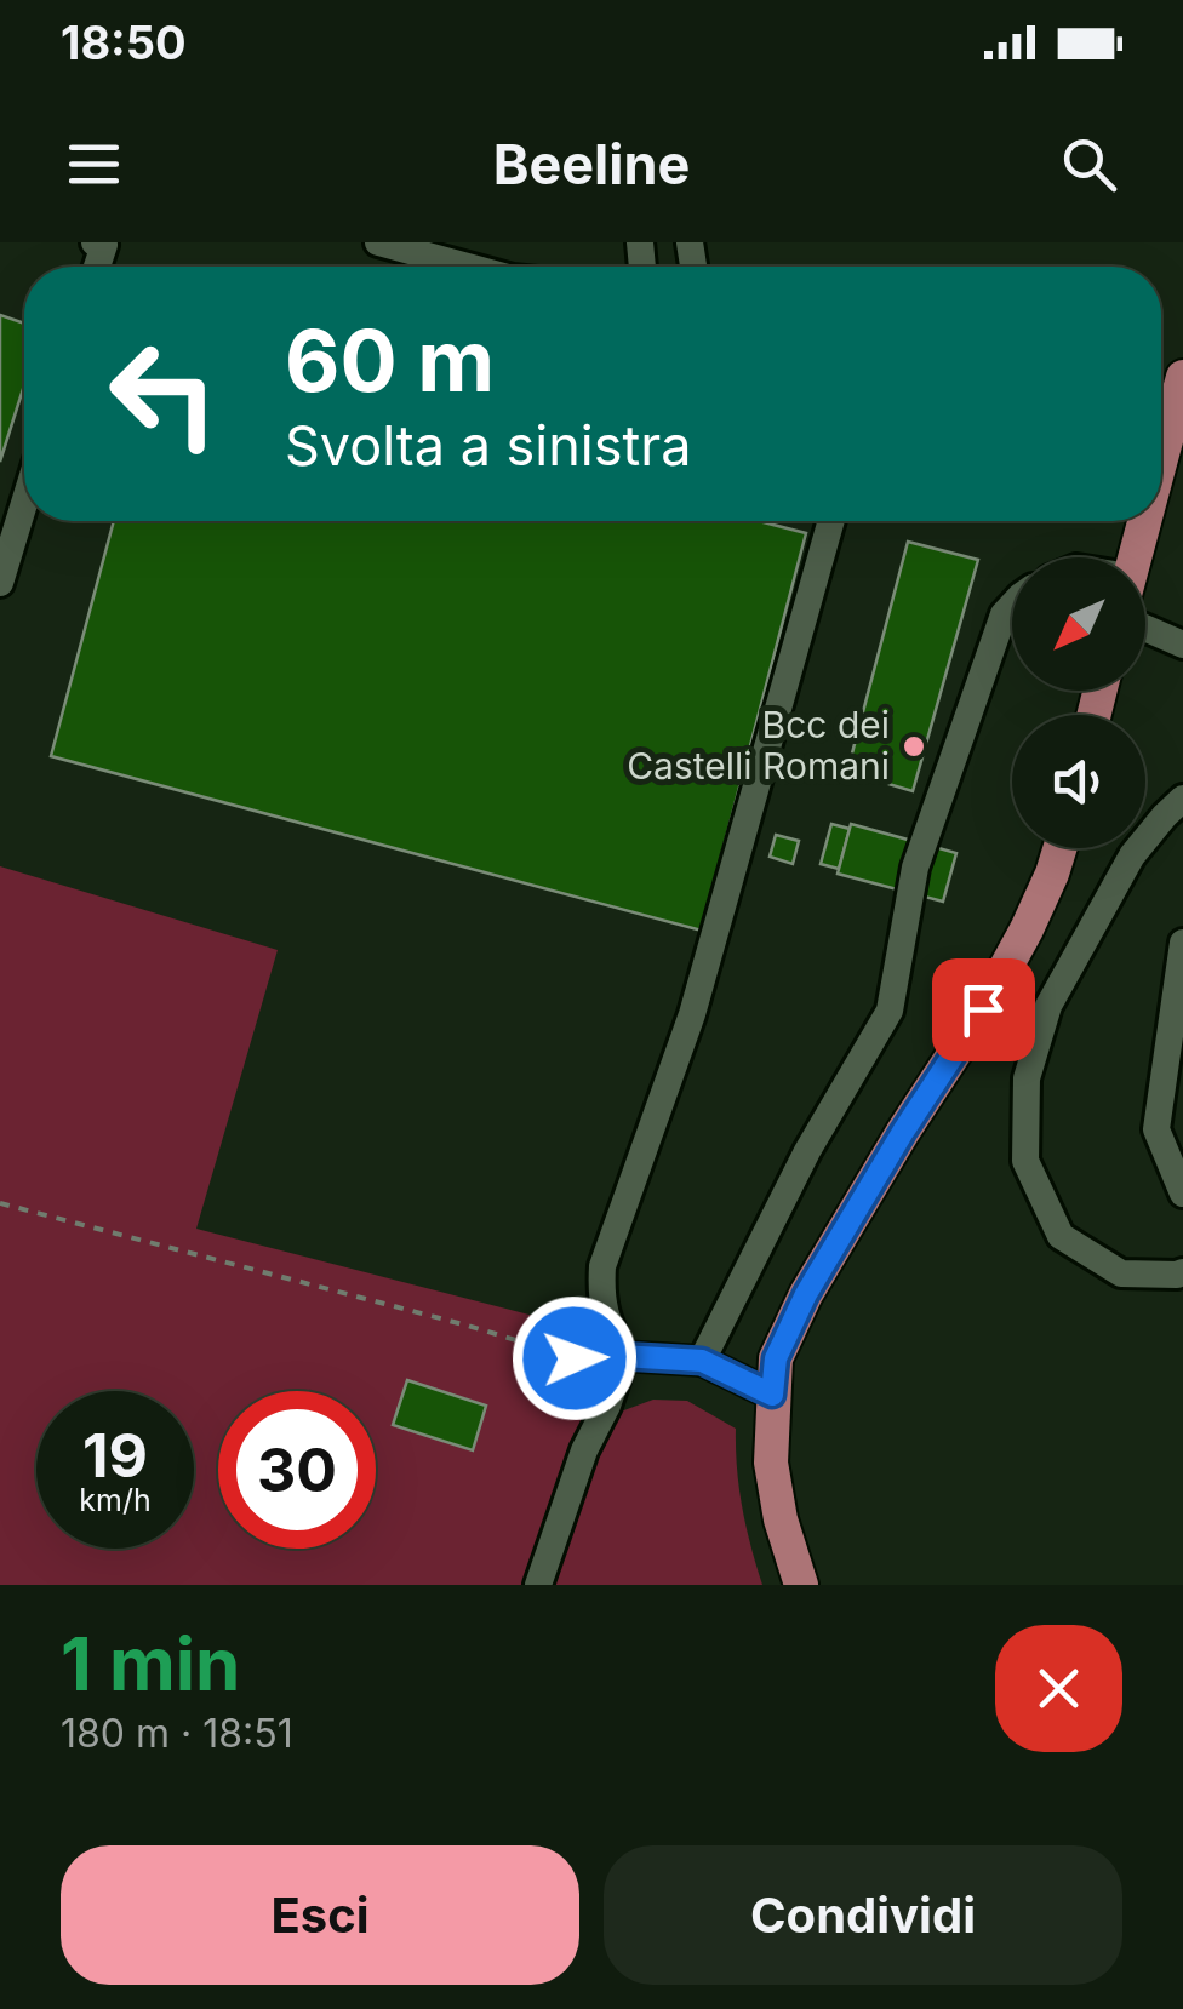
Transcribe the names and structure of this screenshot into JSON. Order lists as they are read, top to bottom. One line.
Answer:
{"places":["Bcc dei Castelli Romani"],"north":"bottom left","page":{"status":"18:50","header":"Beeline","turn":["60 m","Svolta a sinistra"],"speed":"19 km/h","limit":"30","heading":["1 min","180 m · 18:51"],"buttons":["Esci","Condividi"]}}
